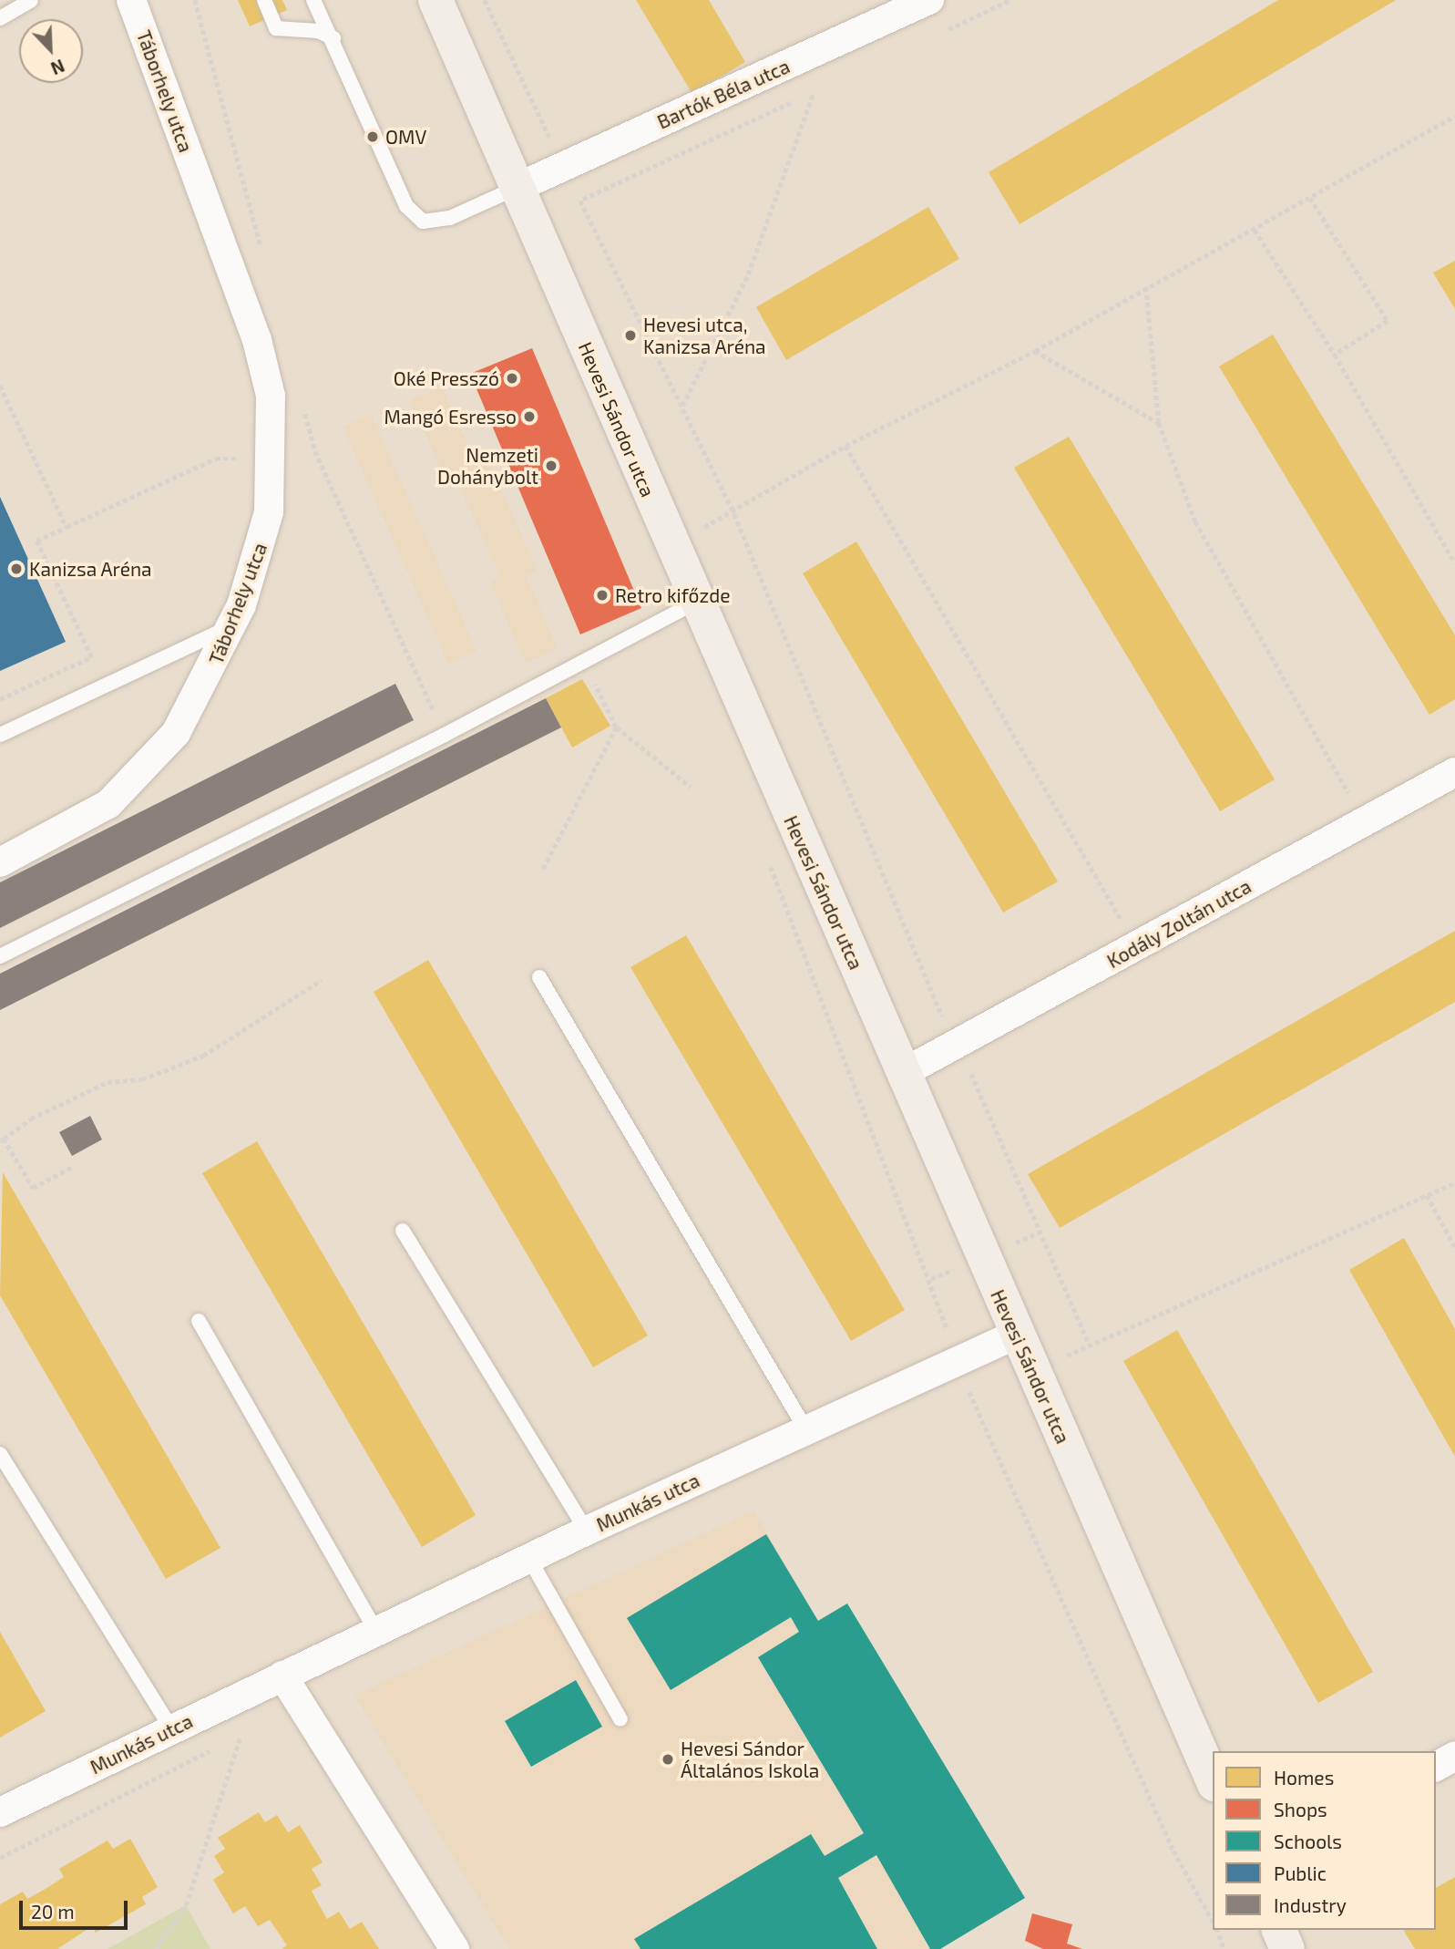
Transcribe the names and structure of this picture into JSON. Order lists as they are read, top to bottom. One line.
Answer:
{"streets":{"main road":["Hevesi Sándor utca"],"street":["Táborhely utca","Bartók Béla utca","Kodály Zoltán utca","Munkás utca"]},"crossings":[["Bartók Béla utca","Hevesi Sándor utca"],["Hevesi Sándor utca","Kodály Zoltán utca"],["Hevesi Sándor utca","Munkás utca"]],"places":["OMV","Hevesi utca, Kanizsa Aréna","Oké Presszó","Mangó Esresso","Nemzeti Dohánybolt","Kanizsa Aréna","Retro kifőzde","Hevesi Sándor Általános Iskola"],"legend":["Homes","Shops","Schools","Public","Industry"],"scale_bar":"20 m","north":"bottom right"}
